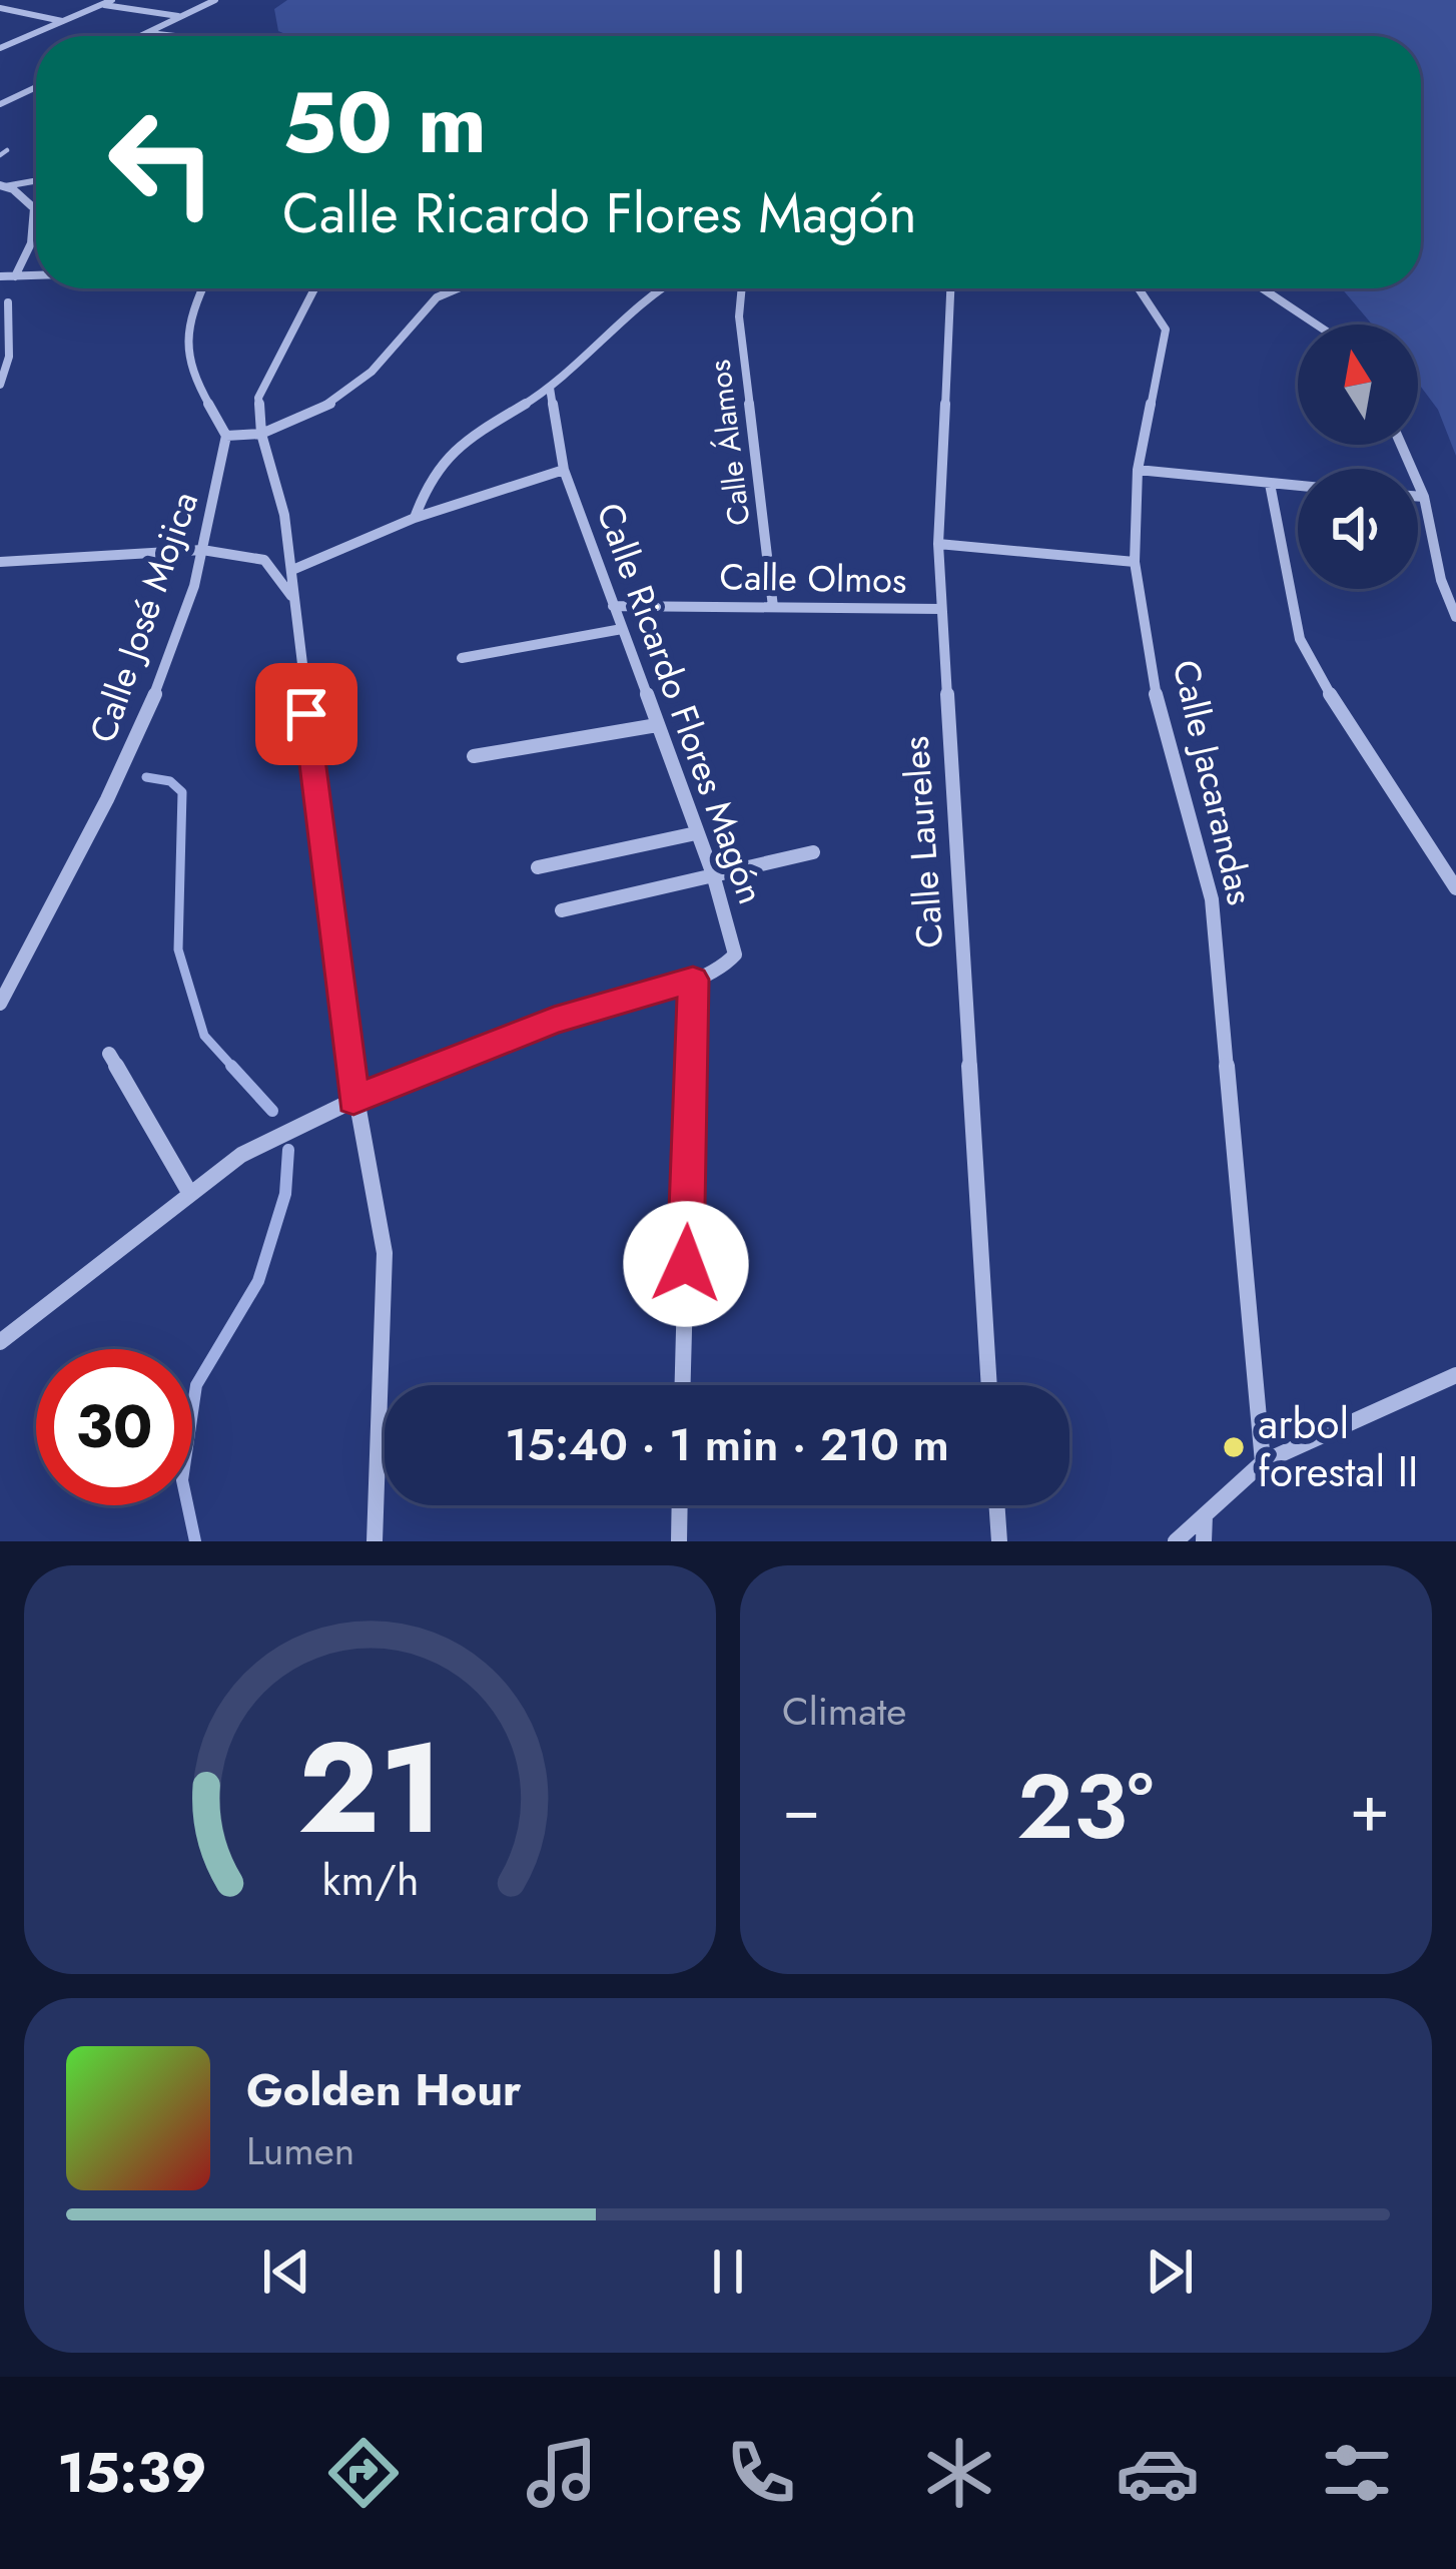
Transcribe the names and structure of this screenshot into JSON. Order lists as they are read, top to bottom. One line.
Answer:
{"streets":{"street":["Calle Álamos","Calle Olmos","Calle José Mojica","Calle Ricardo Flores Magón","Calle Jacarandas","Calle Laureles"]},"crossings":[["Calle Álamos","Calle Olmos"],["Calle Olmos","Calle Ricardo Flores Magón"],["Calle Olmos","Calle Laureles"]],"places":["arbol forestal II"],"north":"top","page":{"turn":["50 m","Calle Ricardo Flores Magón"],"limit":"30","trip":"15:40 · 1 min · 210 m","tile":"Climate","heat":["−","23°","+"],"song":["Golden Hour","Lumen"],"tabs":"15:39","gauge":["21","km/h"]}}
